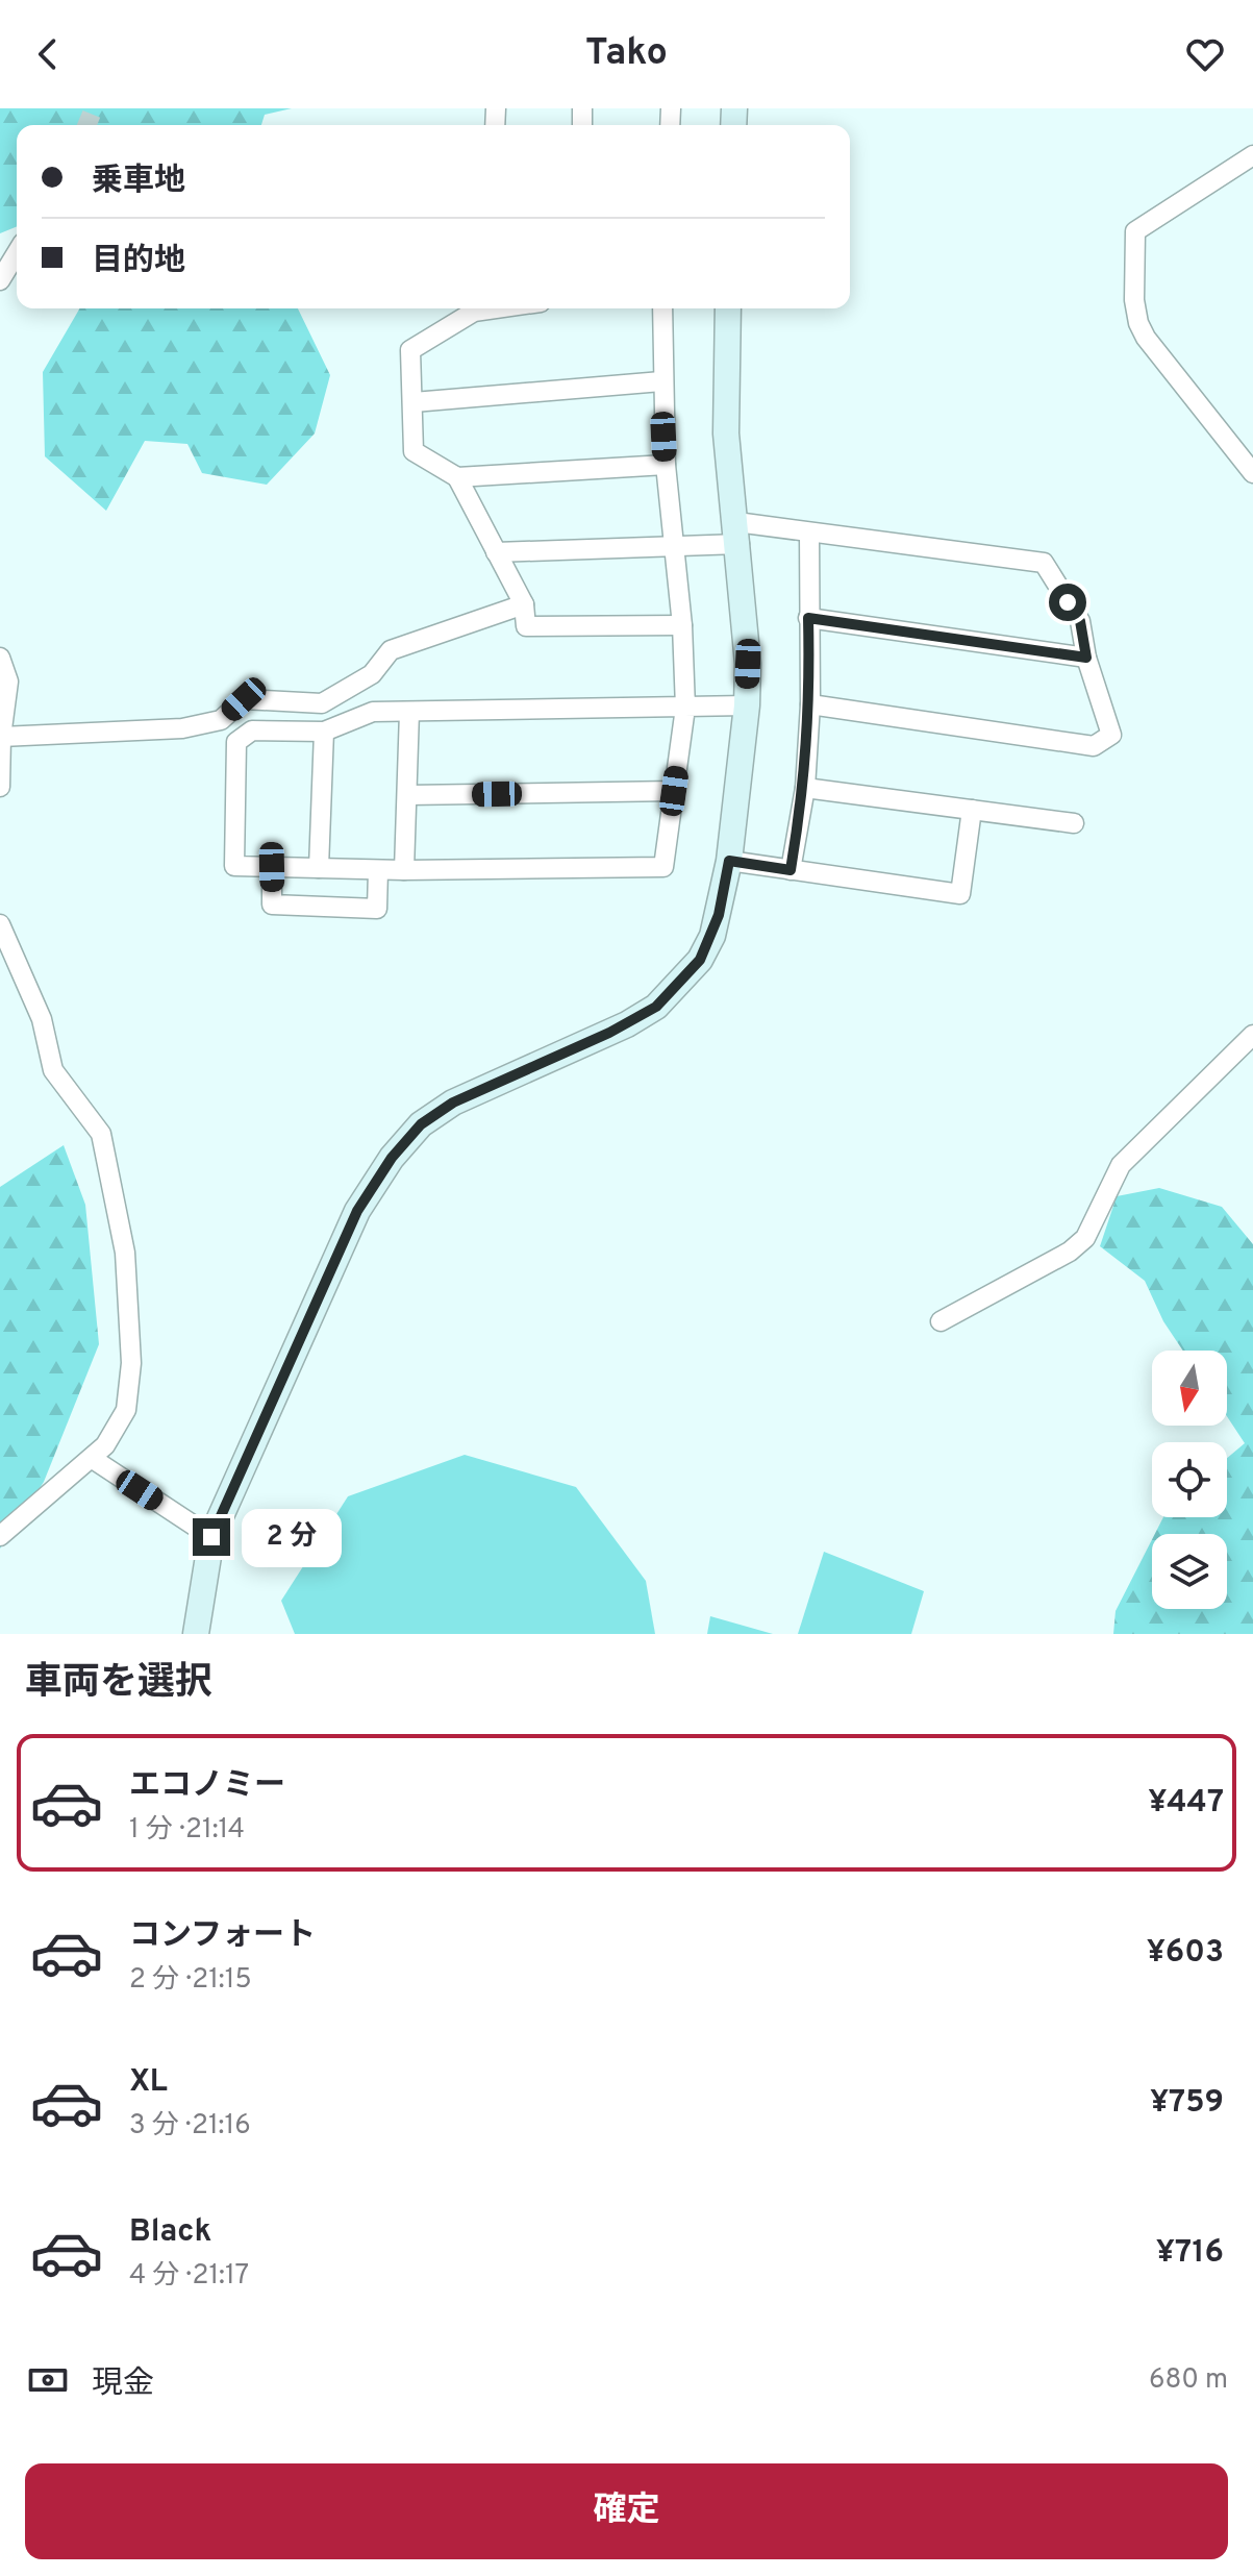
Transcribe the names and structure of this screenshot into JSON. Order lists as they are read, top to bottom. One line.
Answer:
{"north":"bottom","page":{"header":"Tako","banner":["乗車地","目的地"],"bubble":"2 分","heading":"車両を選択","list":[{"name":"エコノミー","note":"1 分 · 21:14","value":"¥447"},{"name":"コンフォート","note":"2 分 · 21:15","value":"¥603"},{"name":"XL","note":"3 分 · 21:16","value":"¥759"},{"name":"Black","note":"4 分 · 21:17","value":"¥716"}],"pay":["現金","680 m"],"buttons":"確定"}}
